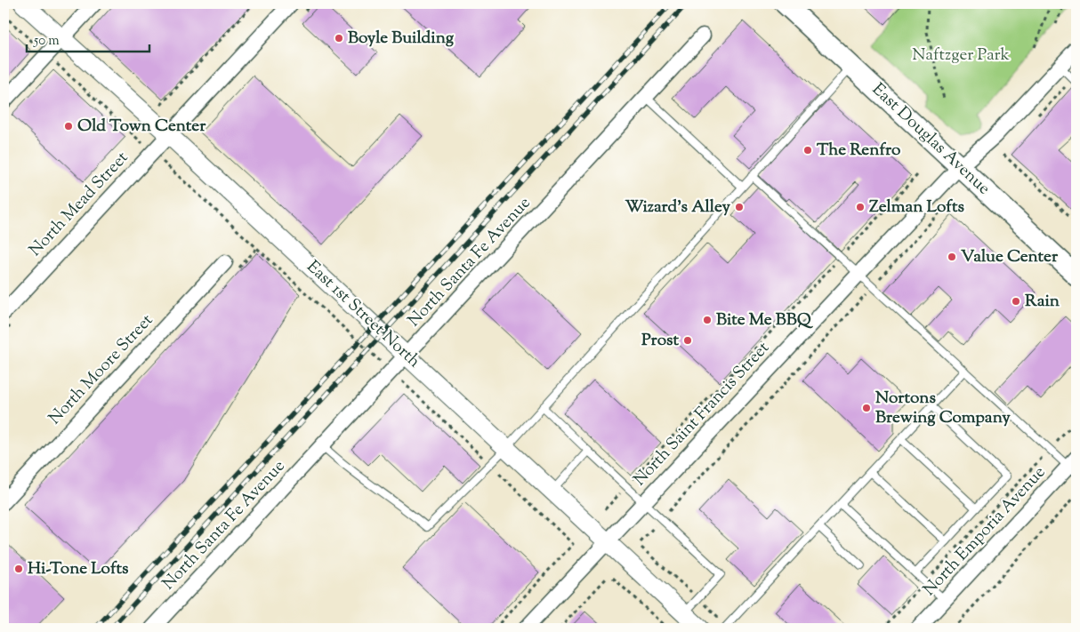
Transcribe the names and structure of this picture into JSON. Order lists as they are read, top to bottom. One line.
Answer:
{"streets":{"main road":["East Douglas Avenue"],"street":["North Mead Street","North Santa Fe Avenue","East 1st Street North","North Moore Street","North Saint Francis Street","North Emporia Avenue"]},"crossings":[["East Douglas Avenue","North Saint Francis Street"],["North Mead Street","East 1st Street North"],["North Santa Fe Avenue","East 1st Street North"],["East 1st Street North","North Saint Francis Street"]],"parks":["Naftzger Park"],"places":["Boyle Building","Old Town Center","The Renfro","Wizard's Alley","Zelman Lofts","Value Center","Rain","Bite Me BBQ","Prost","Nortons Brewing Company","Hi-Tone Lofts"],"scale_bar":"50 m"}
